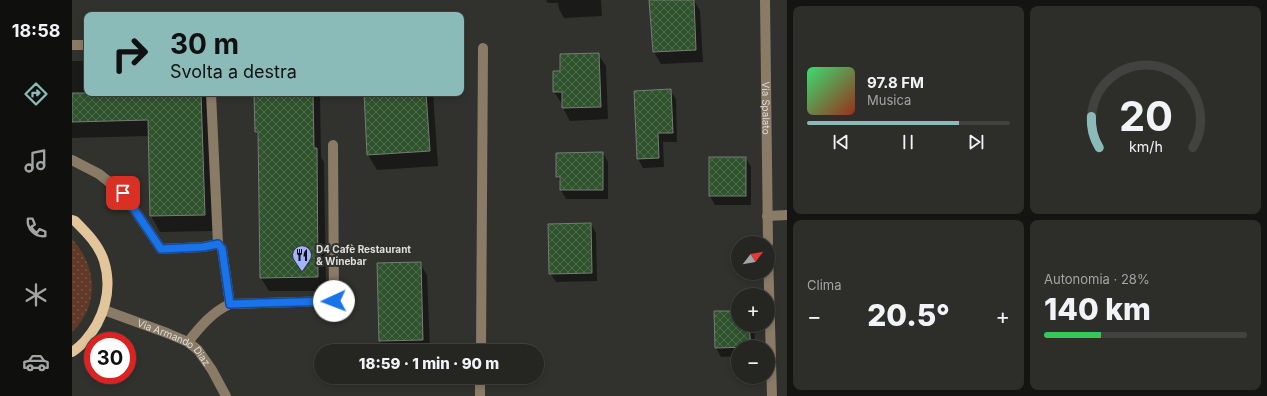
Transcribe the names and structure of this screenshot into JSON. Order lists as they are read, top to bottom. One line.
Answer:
{"streets":{"street":["Via Spalato","Via Armando Diaz"]},"places":{"restaurant":["D4 Cafè Restaurant & Winebar"]},"north":"top right","page":{"tabs":"18:58","turn":["30 m","Svolta a destra"],"song":["97.8 FM","Musica"],"tile":["Clima",["Autonomia · 28%","140 km"]],"map_buttons":["+","−"],"heat":["−","20.5°","+"],"limit":"30","trip":"18:59 · 1 min · 90 m","gauge":["20","km/h"]}}
